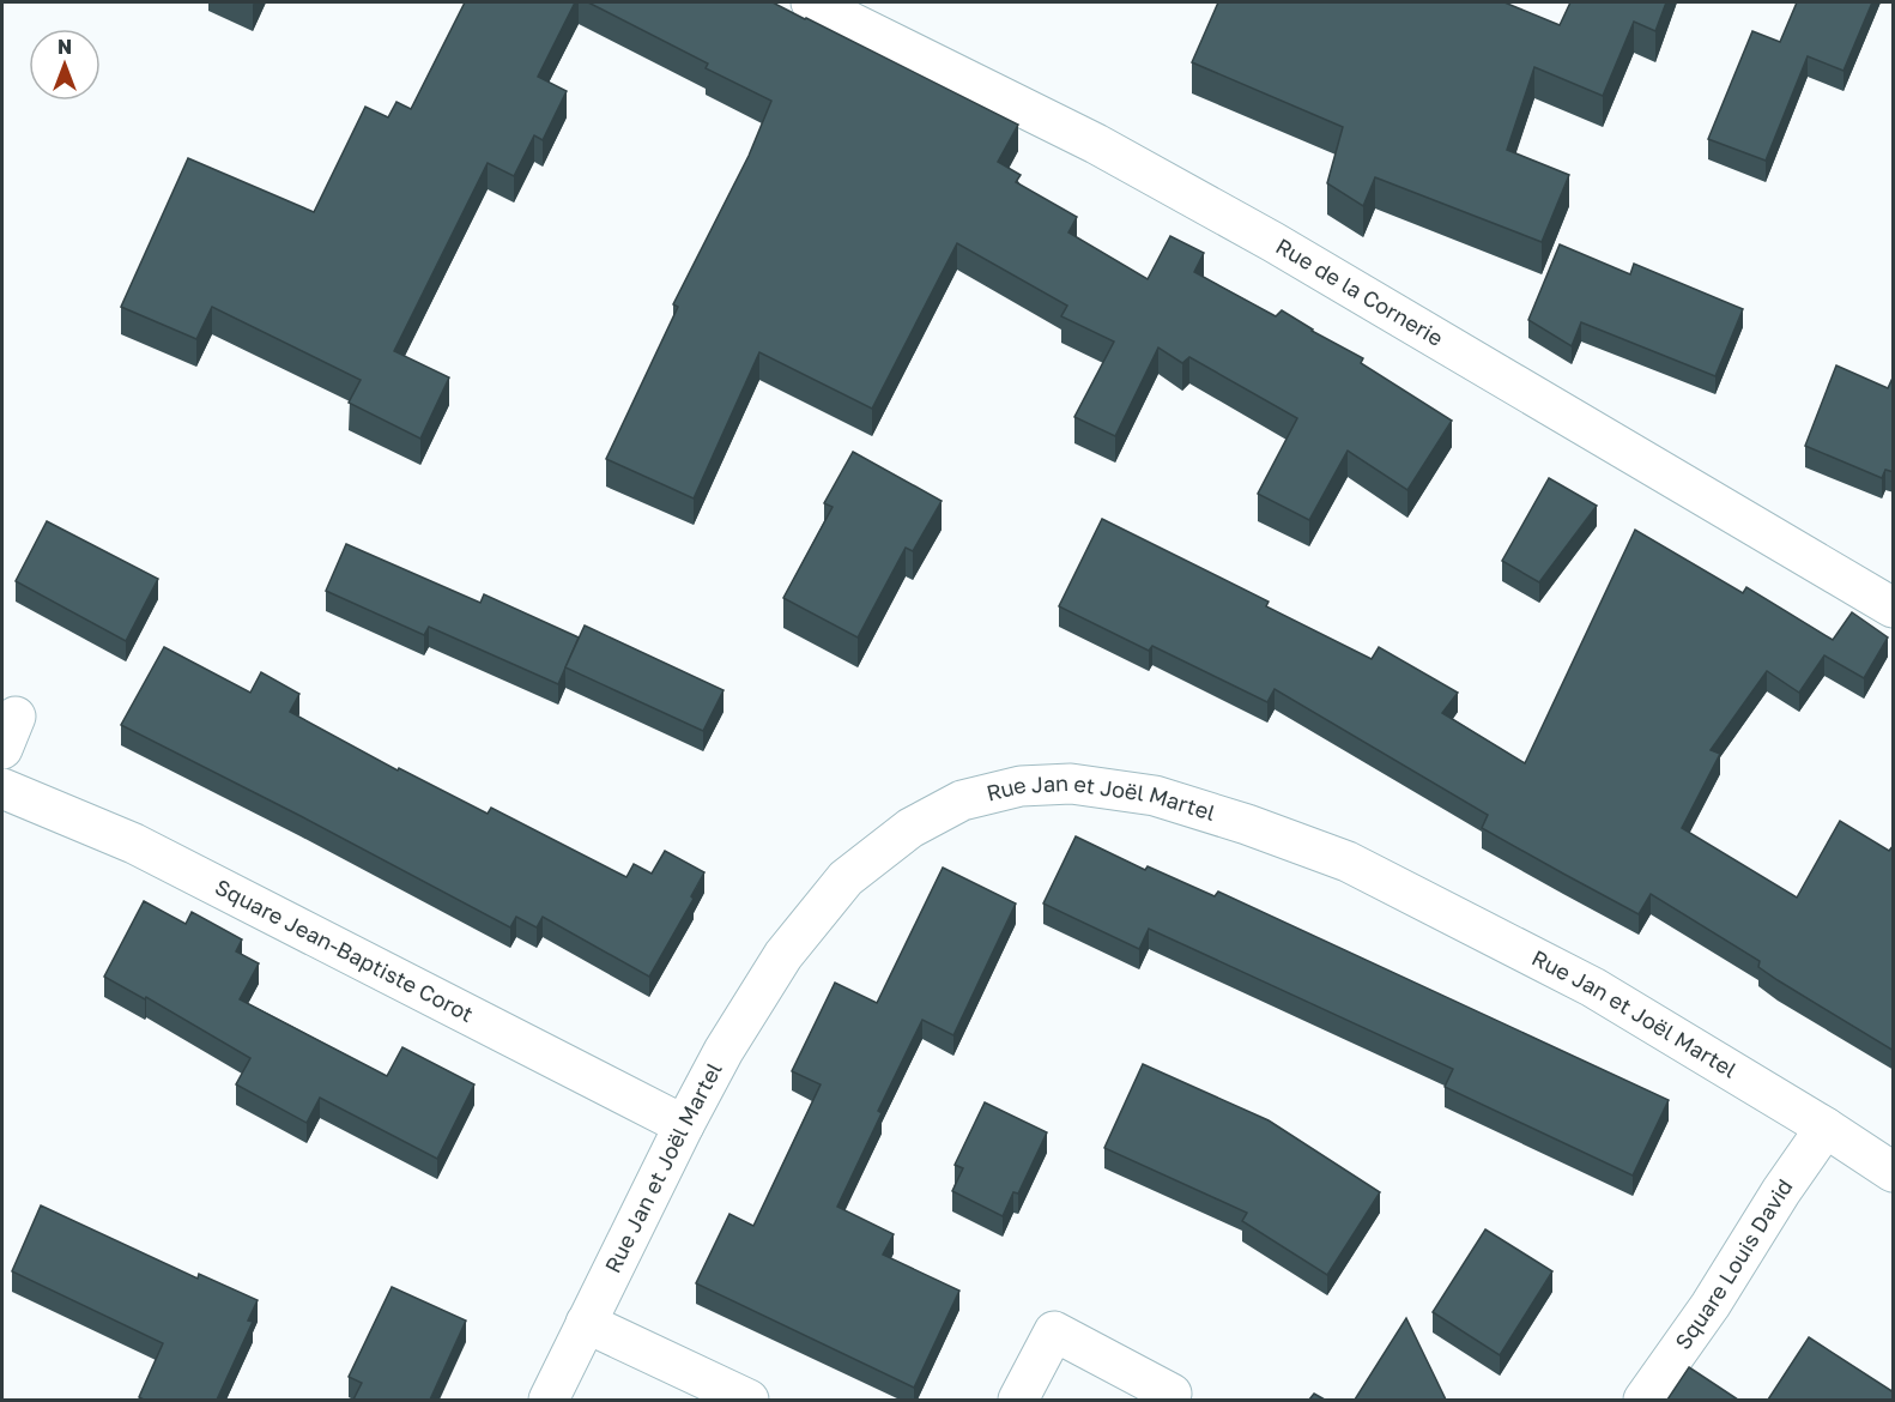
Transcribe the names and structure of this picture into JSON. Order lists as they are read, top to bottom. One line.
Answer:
{"streets":{"street":["Rue de la Cornerie","Rue Jan et Joël Martel","Square Jean-Baptiste Corot","Square Louis David"]},"crossings":[["Rue Jan et Joël Martel","Square Jean-Baptiste Corot"],["Rue Jan et Joël Martel","Square Louis David"]],"north":"top"}
